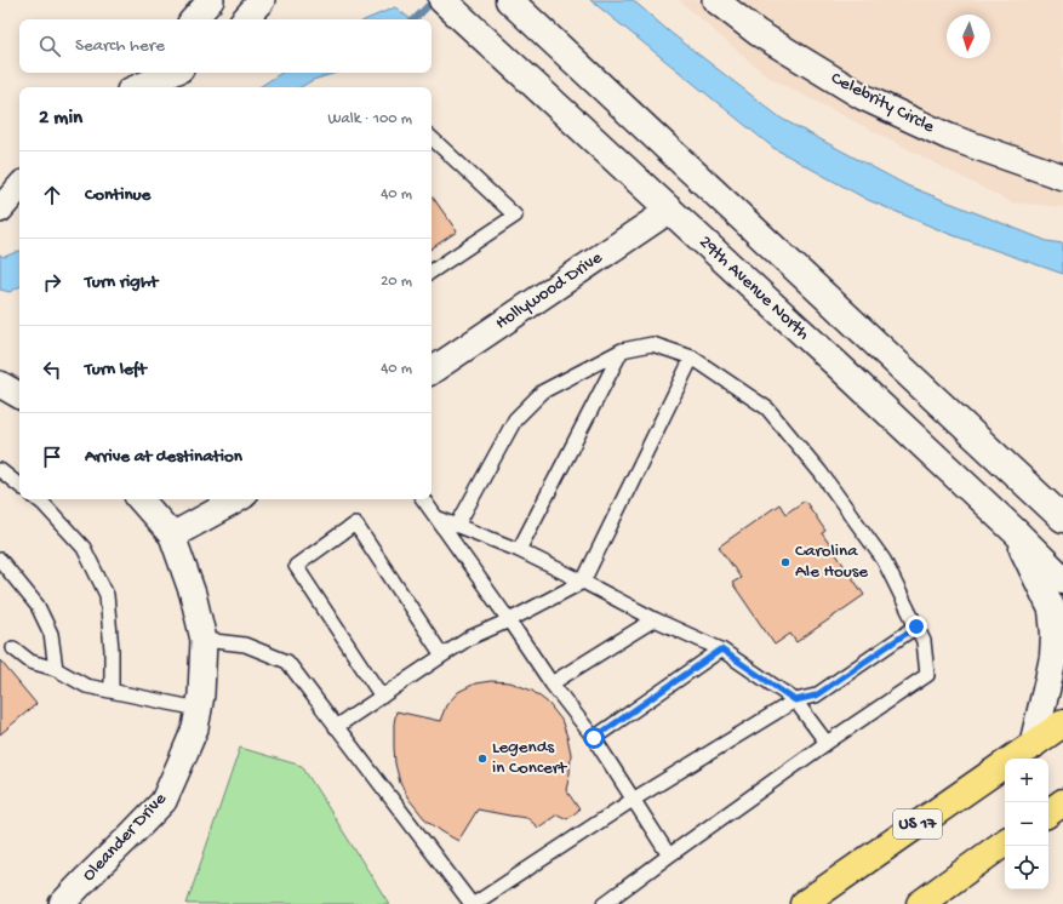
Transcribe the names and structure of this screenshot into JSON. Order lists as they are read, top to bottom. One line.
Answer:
{"streets":{"highway":["US 17"],"main road":["29th Avenue North"],"street":["Celebrity Circle","Hollywood Drive","Oleander Drive"]},"crossings":[["29th Avenue North","Hollywood Drive"]],"places":["Carolina Ale House","Legends in Concert"],"north":"bottom","page":{"search":"Search here","heading":["2 min","Walk · 100 m"],"list":[["Continue","40 m"],["Turn right","20 m"],["Turn left","40 m"],"Arrive at destination"],"map_buttons":["+","−"]}}
